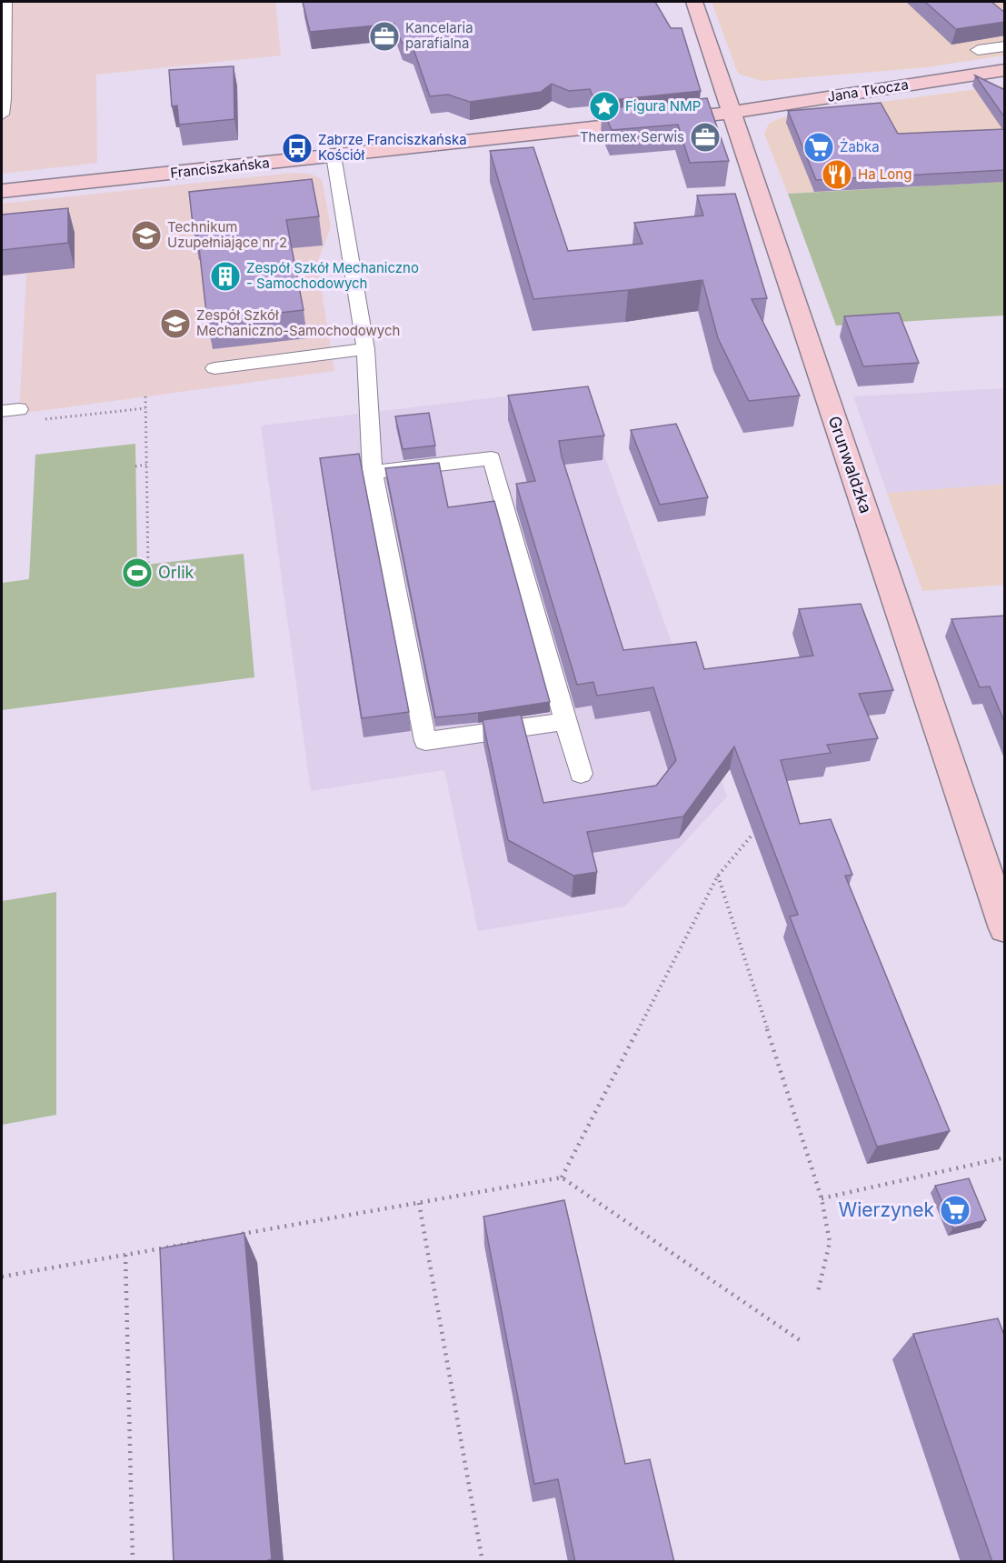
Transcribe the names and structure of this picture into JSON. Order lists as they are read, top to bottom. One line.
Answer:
{"streets":{"street":["Jana Tkocza","Franciszkańska","Grunwaldzka"]},"crossings":[["Jana Tkocza","Franciszkańska"],["Jana Tkocza","Grunwaldzka"],["Franciszkańska","Grunwaldzka"]],"places":{"office":["Kancelaria parafialna","Thermex Serwis"],"place":["Figura NMP"],"supermarket":["Żabka","Wierzynek"],"bus stop":["Zabrze Franciszkańska Kościół"],"restaurant":["Ha Long"],"school or university":["Technikum Uzupełniające nr 2","Zespół Szkół Mechaniczno-Samochodowych"],"building":["Zespół Szkół Mechaniczno - Samochodowych"],"sports":["Orlik"]}}
